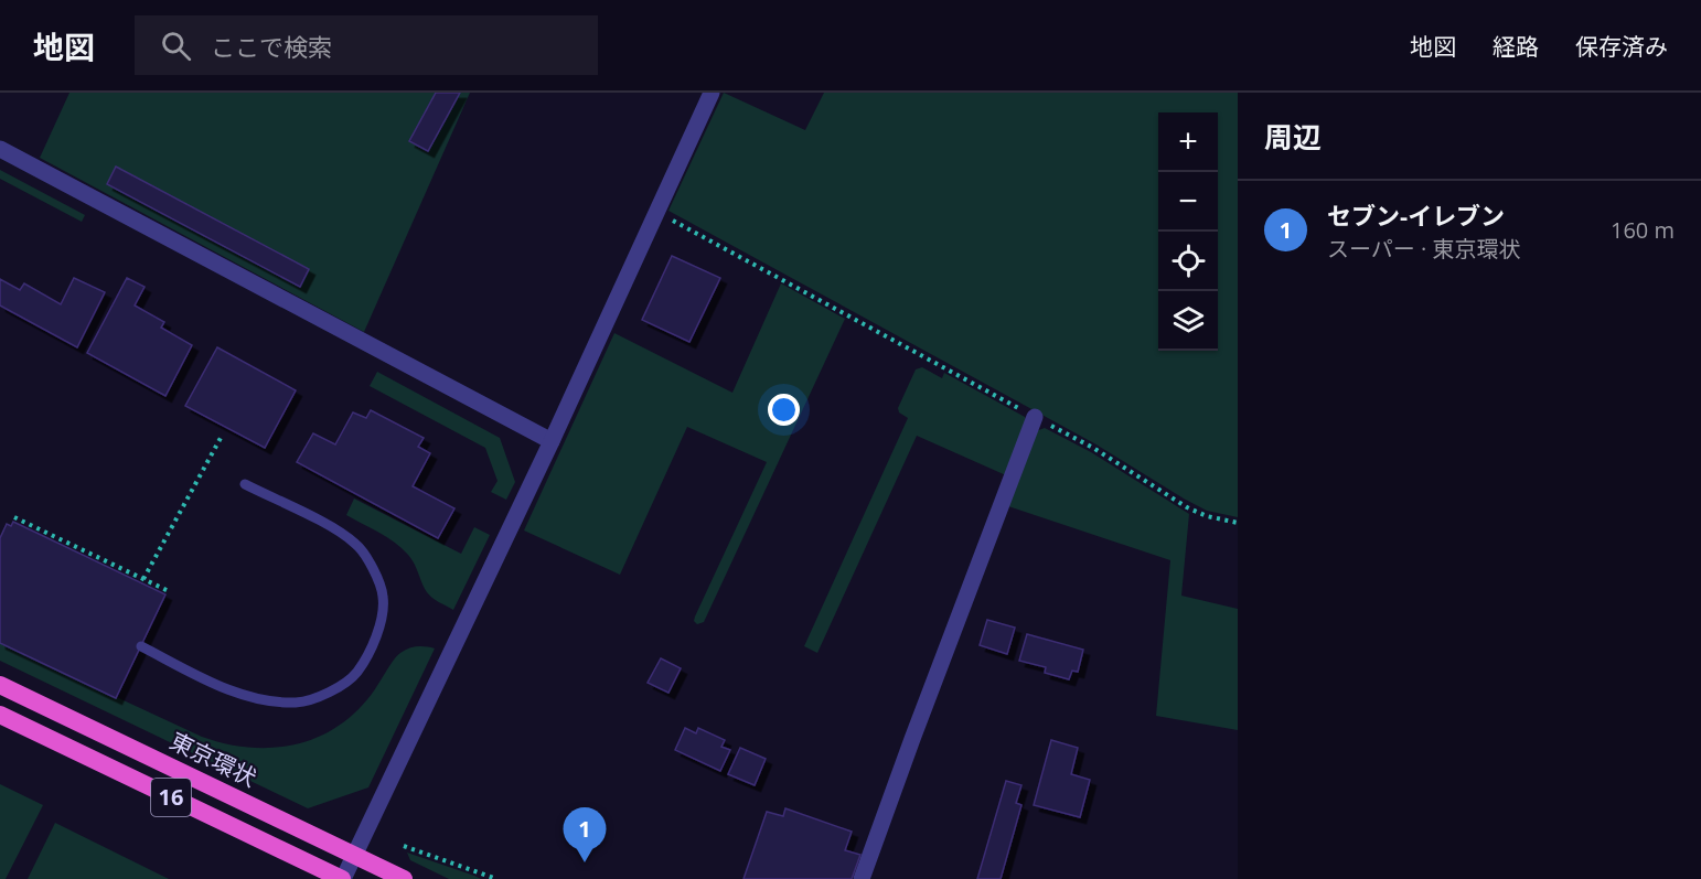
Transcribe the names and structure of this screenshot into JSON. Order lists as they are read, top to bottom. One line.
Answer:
{"streets":{"highway":["東京環状","16"]},"page":{"header":"地図","search":"ここで検索","nav":["地図","経路","保存済み"],"heading":"周辺","map_buttons":["+","−"],"list":[{"mark":"1","name":"セブン-イレブン","note":"スーパー · 東京環状","value":"160 m"}],"pins":"1"}}
